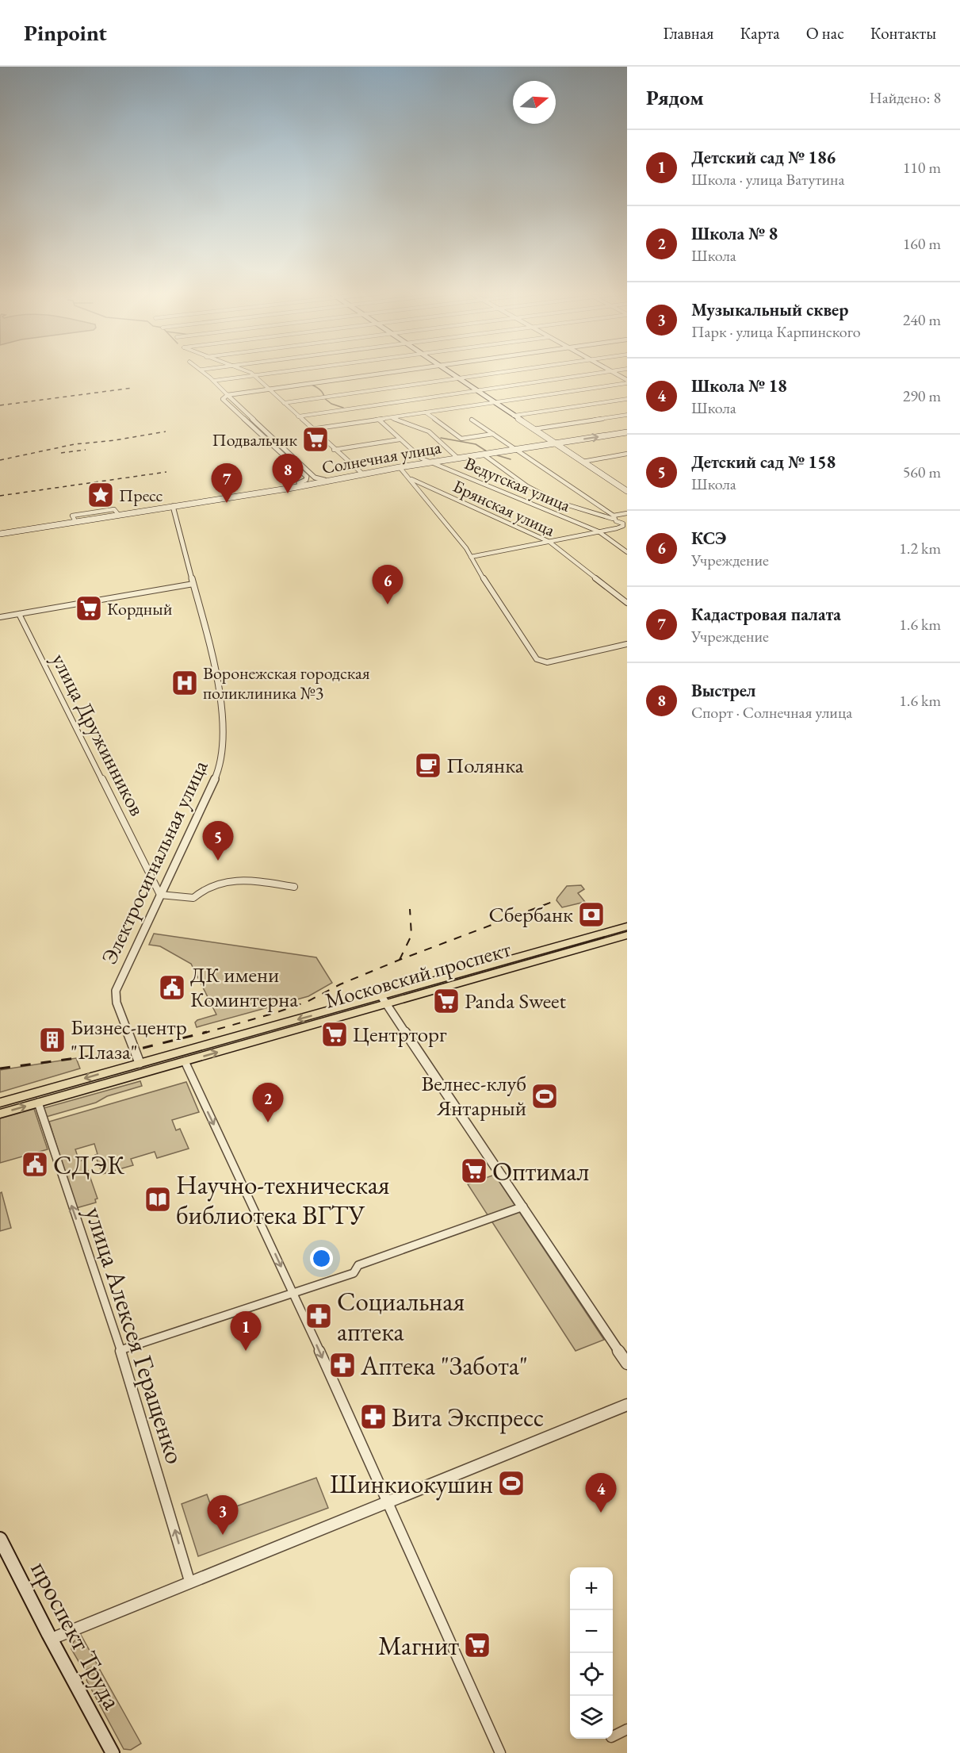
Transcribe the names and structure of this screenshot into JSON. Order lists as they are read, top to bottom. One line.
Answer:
{"streets":{"main road":["Солнечная улица","Московский проспект","проспект Труда"],"street":["Ведугская улица","Брянская улица","улица Дружинников","Электросигнальная улица","улица Алексея Геращенко"]},"crossings":[["Солнечная улица","Ведугская улица"],["Солнечная улица","Электросигнальная улица"],["улица Дружинников","Электросигнальная улица"],["Электросигнальная улица","Московский проспект"],["Московский проспект","улица Алексея Геращенко"]],"one_way":["улица Алексея Геращенко"],"places":{"supermarket":["Подвальчик","Кордный","Panda Sweet","Центрторг","Оптимал","Магнит"],"place":["Пресс"],"hospital":["Воронежская городская поликлиника №3"],"cafe":["Полянка"],"bank":["Сбербанк"],"public building":["ДК имени Коминтерна","СДЭК"],"building":["Бизнес-центр \"Плаза\""],"sports":["Велнес-клуб Янтарный","Шинкиокушин"],"library":["Научно-техническая библиотека ВГТУ"],"pharmacy":["Социальная аптека","Аптека \"Забота\"","Вита Экспресс"]},"north":"right","page":{"header":"Pinpoint","nav":["Главная","Карта","О нас","Контакты"],"heading":["Рядом","Найдено: 8"],"list":[{"mark":"1","name":"Детский сад № 186","note":"Школа · улица Ватутина","value":"110 m"},{"mark":"2","name":"Школа № 8","note":"Школа","value":"160 m"},{"mark":"3","name":"Музыкальный сквер","note":"Парк · улица Карпинского","value":"240 m"},{"mark":"4","name":"Школа № 18","note":"Школа","value":"290 m"},{"mark":"5","name":"Детский сад № 158","note":"Школа","value":"560 m"},{"mark":"6","name":"КСЭ","note":"Учреждение","value":"1.2 km"},{"mark":"7","name":"Кадастровая палата","note":"Учреждение","value":"1.6 km"},{"mark":"8","name":"Выстрел","note":"Спорт · Солнечная улица","value":"1.6 km"}],"pins":["8","7","6","5","2","1","4","3"],"map_buttons":["+","−"]}}
